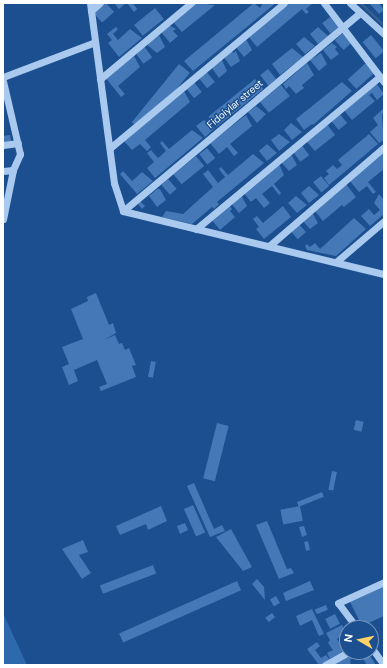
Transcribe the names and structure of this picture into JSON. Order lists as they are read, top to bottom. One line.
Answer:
{"streets":{"street":["Fidoiylar street"]},"north":"left"}
